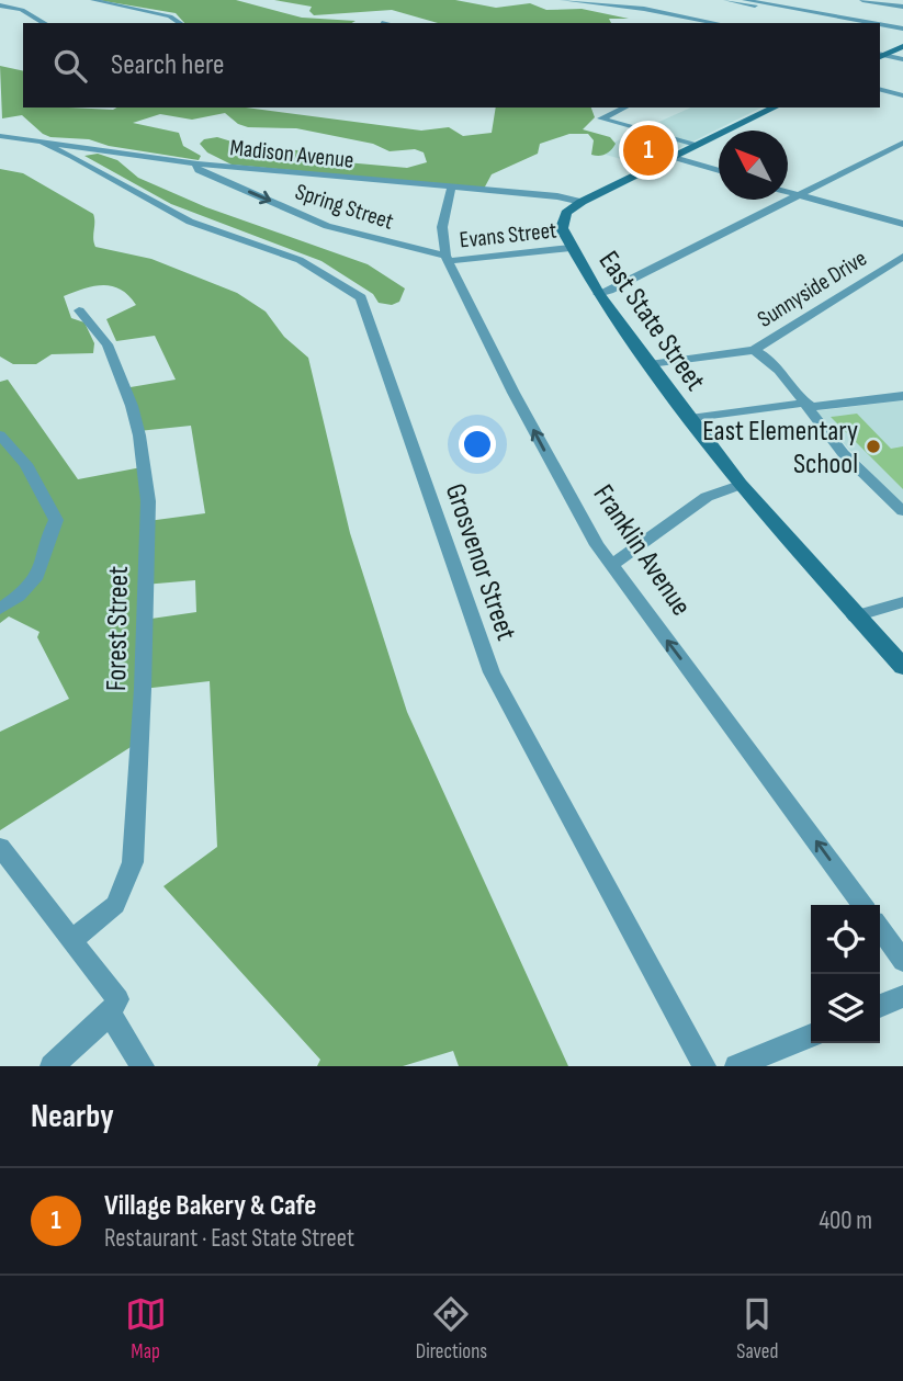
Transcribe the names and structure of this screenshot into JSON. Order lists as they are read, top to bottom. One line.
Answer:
{"streets":{"main road":["East State Street"],"street":["Madison Avenue","Spring Street","Evans Street","Sunnyside Drive","Franklin Avenue","Grosvenor Street","Forest Street"]},"crossings":[["Madison Avenue","Spring Street"],["Madison Avenue","East State Street"],["Madison Avenue","Franklin Avenue"],["Madison Avenue","Grosvenor Street"],["Spring Street","Evans Street"],["Spring Street","Franklin Avenue"],["Evans Street","East State Street"],["Evans Street","Franklin Avenue"],["Sunnyside Drive","East State Street"]],"one_way":["Spring Street","Franklin Avenue"],"places":["East Elementary School"],"north":"top left","page":{"search":"Search here","pins":"1","heading":"Nearby","list":[{"mark":"1","name":"Village Bakery & Cafe","note":"Restaurant · East State Street","value":"400 m"}],"nav":["Map","Directions","Saved"]}}
